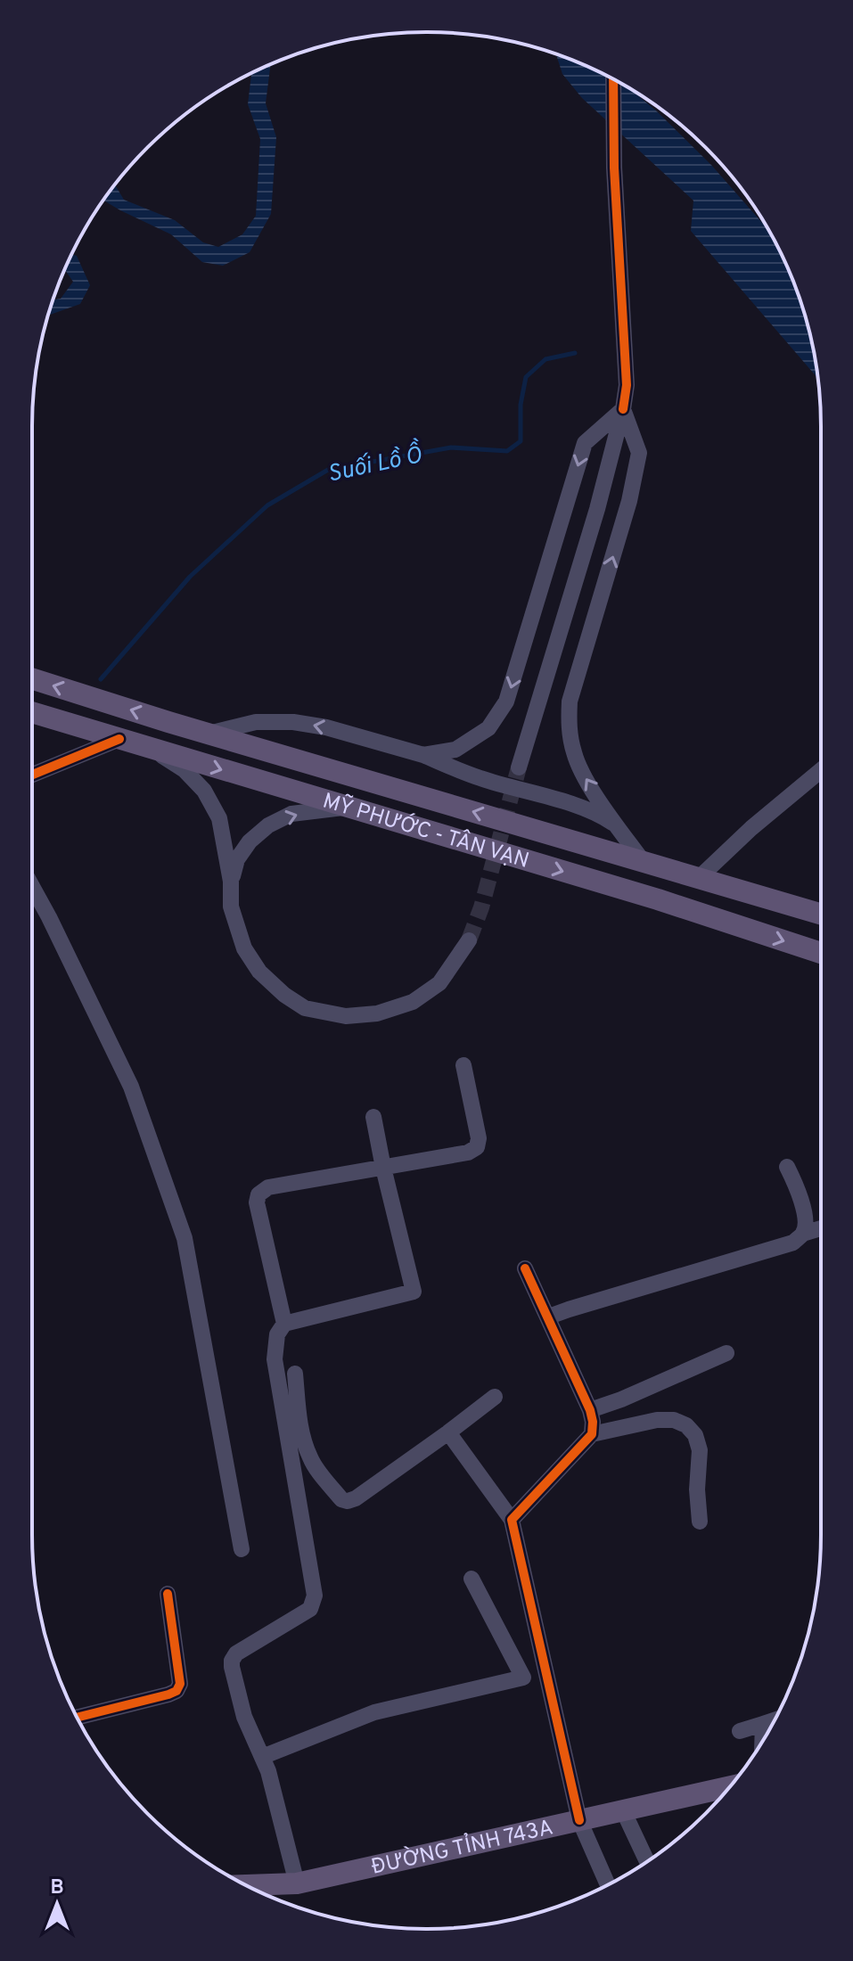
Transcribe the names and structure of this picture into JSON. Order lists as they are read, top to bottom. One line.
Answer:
{"streets":{"main road":["MỸ PHƯỚC - TÂN VẠN","ĐƯỜNG TỈNH 743A"]},"water":["Suối Lồ Ồ"],"north":"top"}
